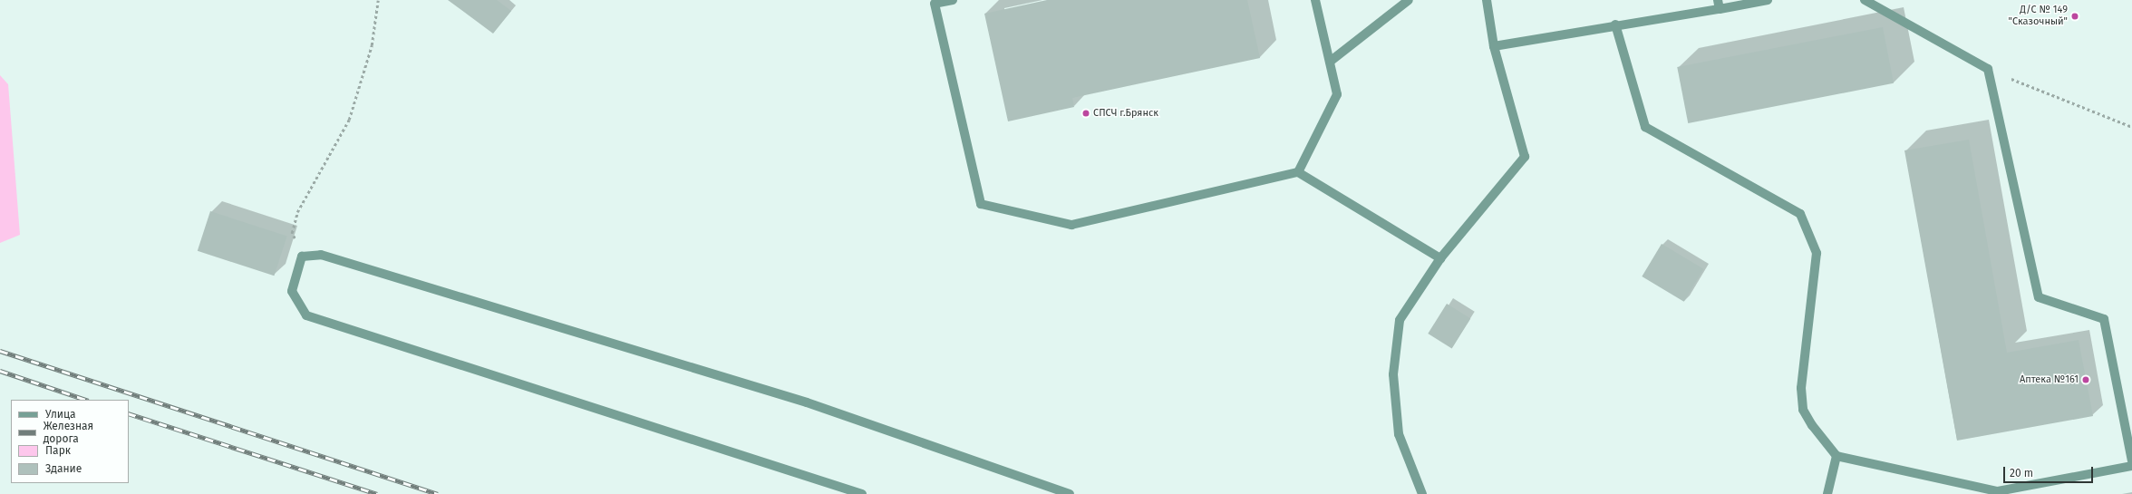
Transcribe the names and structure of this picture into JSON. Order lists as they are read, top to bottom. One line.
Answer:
{"places":["Д/С № 149 \"Сказочный\"","СПСЧ г.Брянск","Аптека №161"],"legend":["Улица","Железная дорога","Парк","Здание"],"scale_bar":"20 m"}
